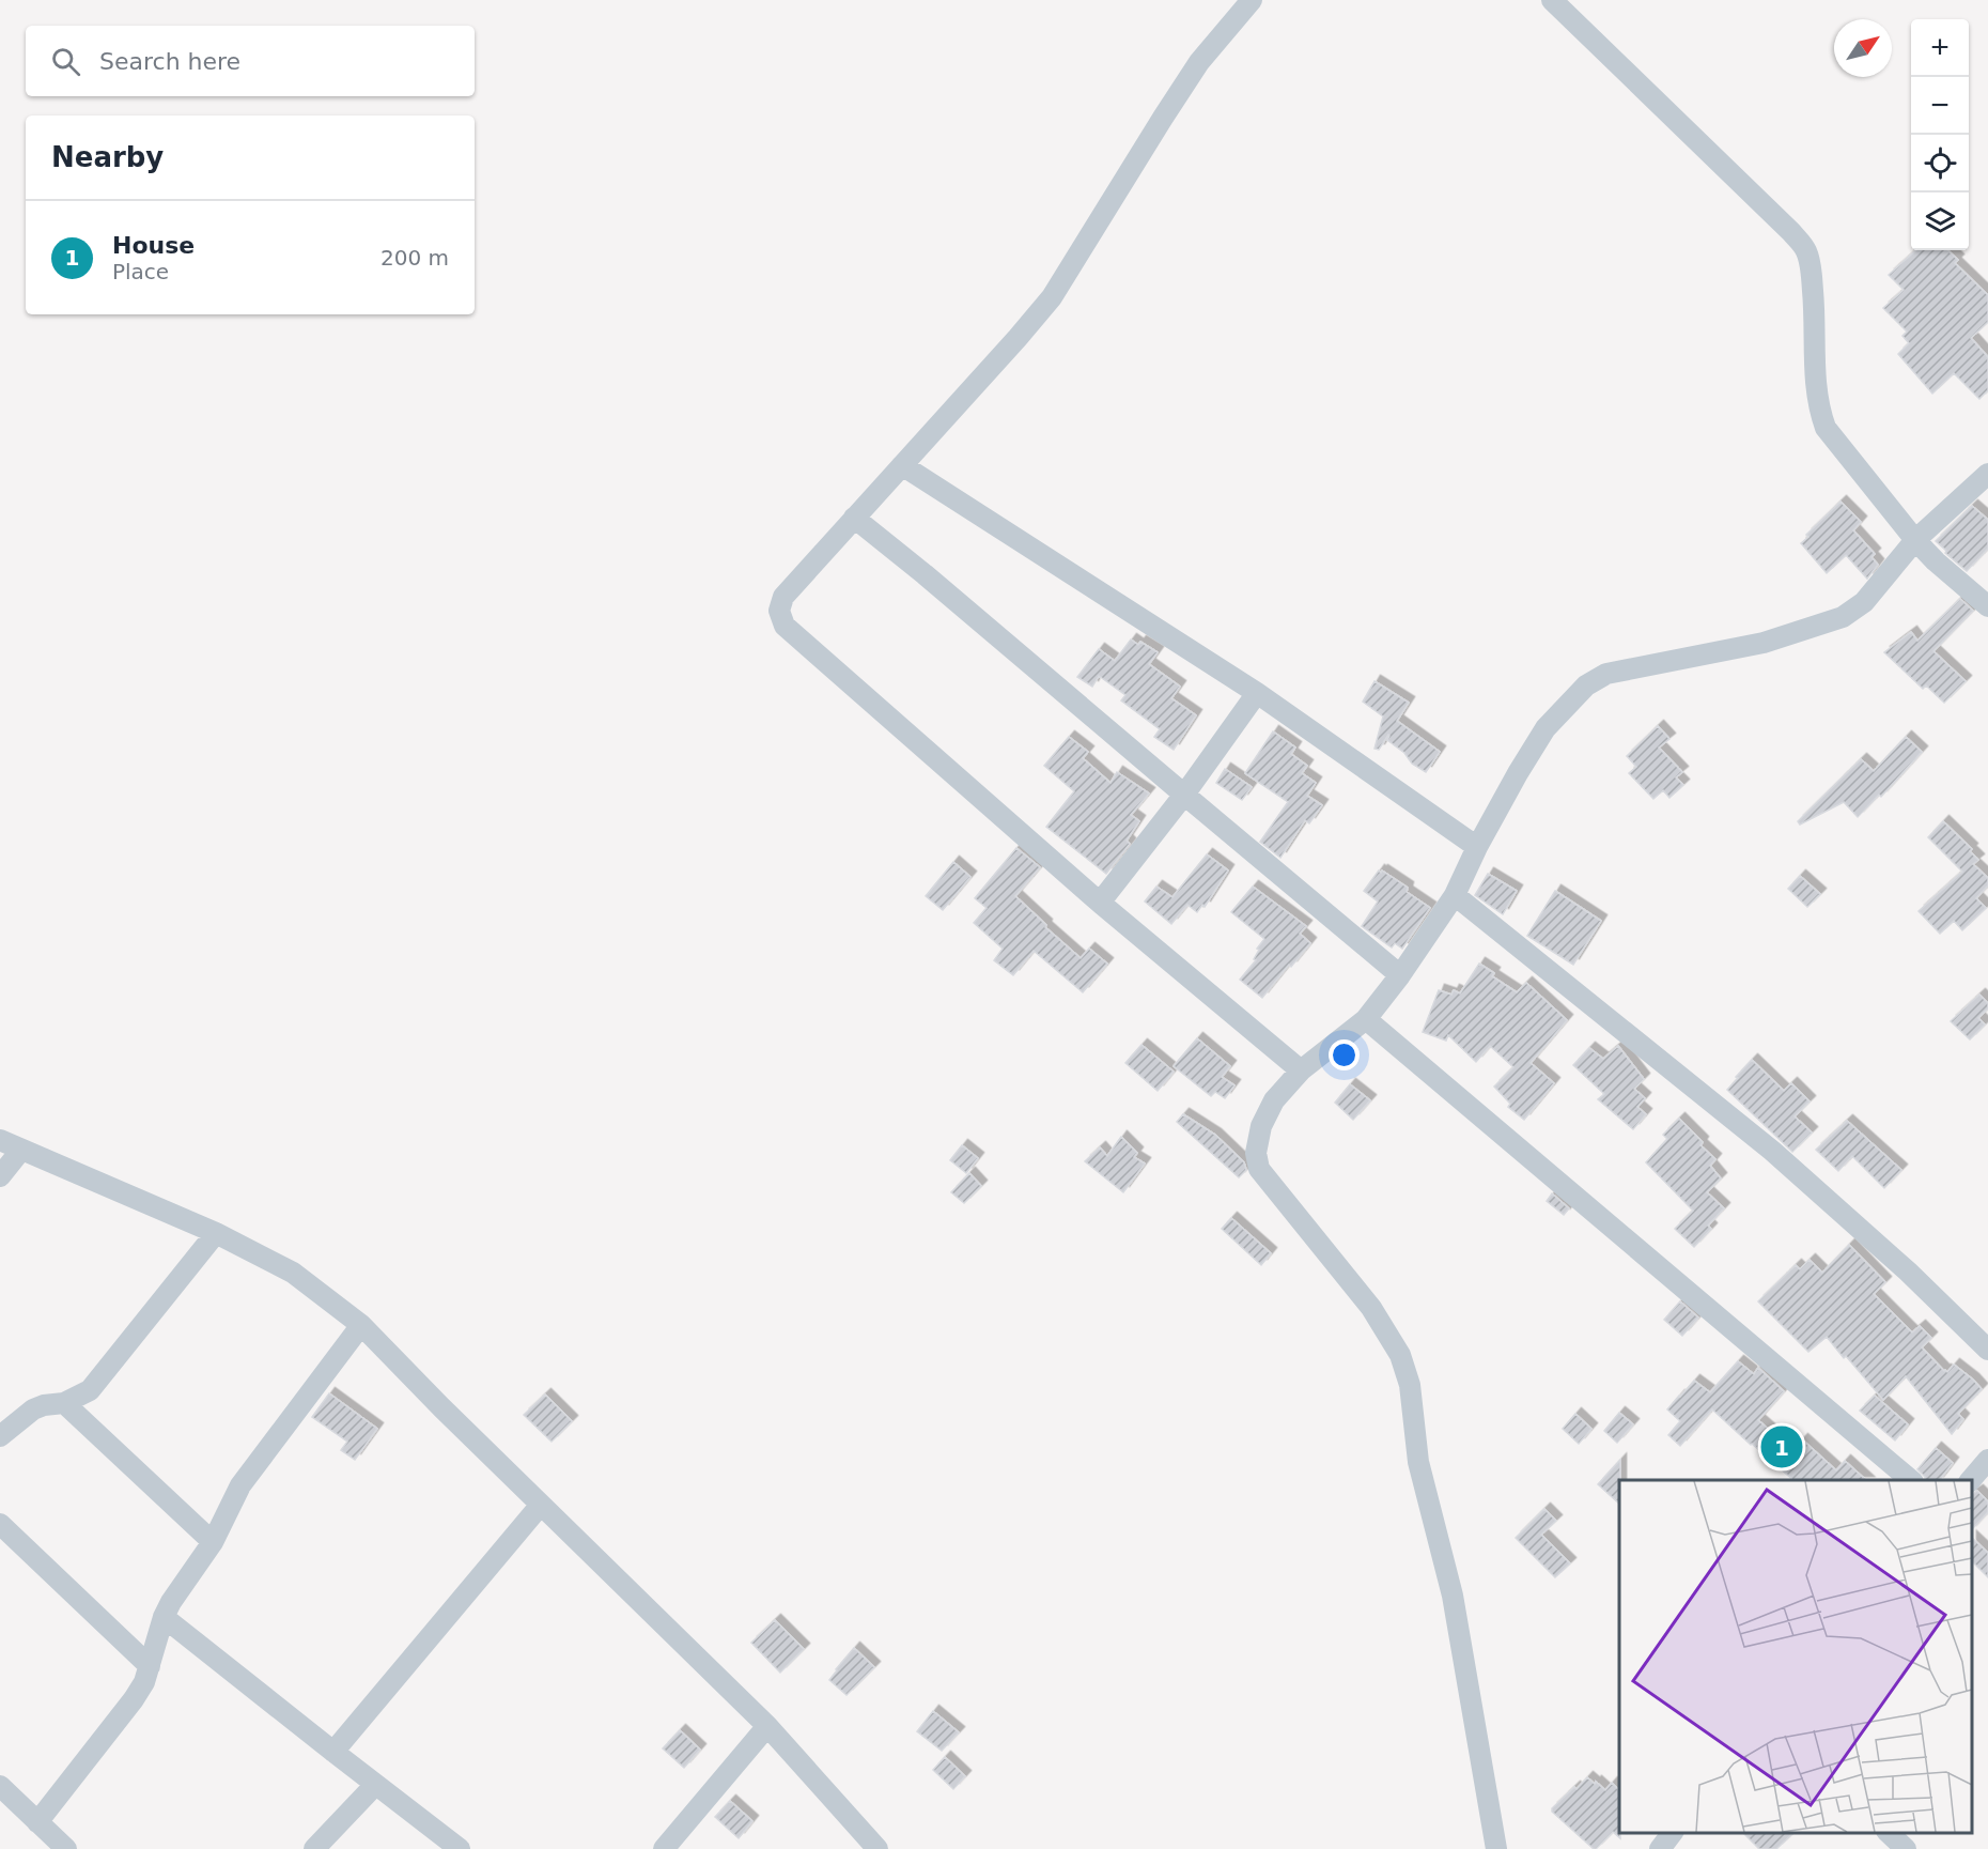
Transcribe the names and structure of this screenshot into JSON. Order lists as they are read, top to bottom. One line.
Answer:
{"north":"top right","page":{"map_buttons":["+","−"],"search":"Search here","heading":"Nearby","list":[{"mark":"1","name":"House","note":"Place","value":"200 m"}],"pins":"1"}}
